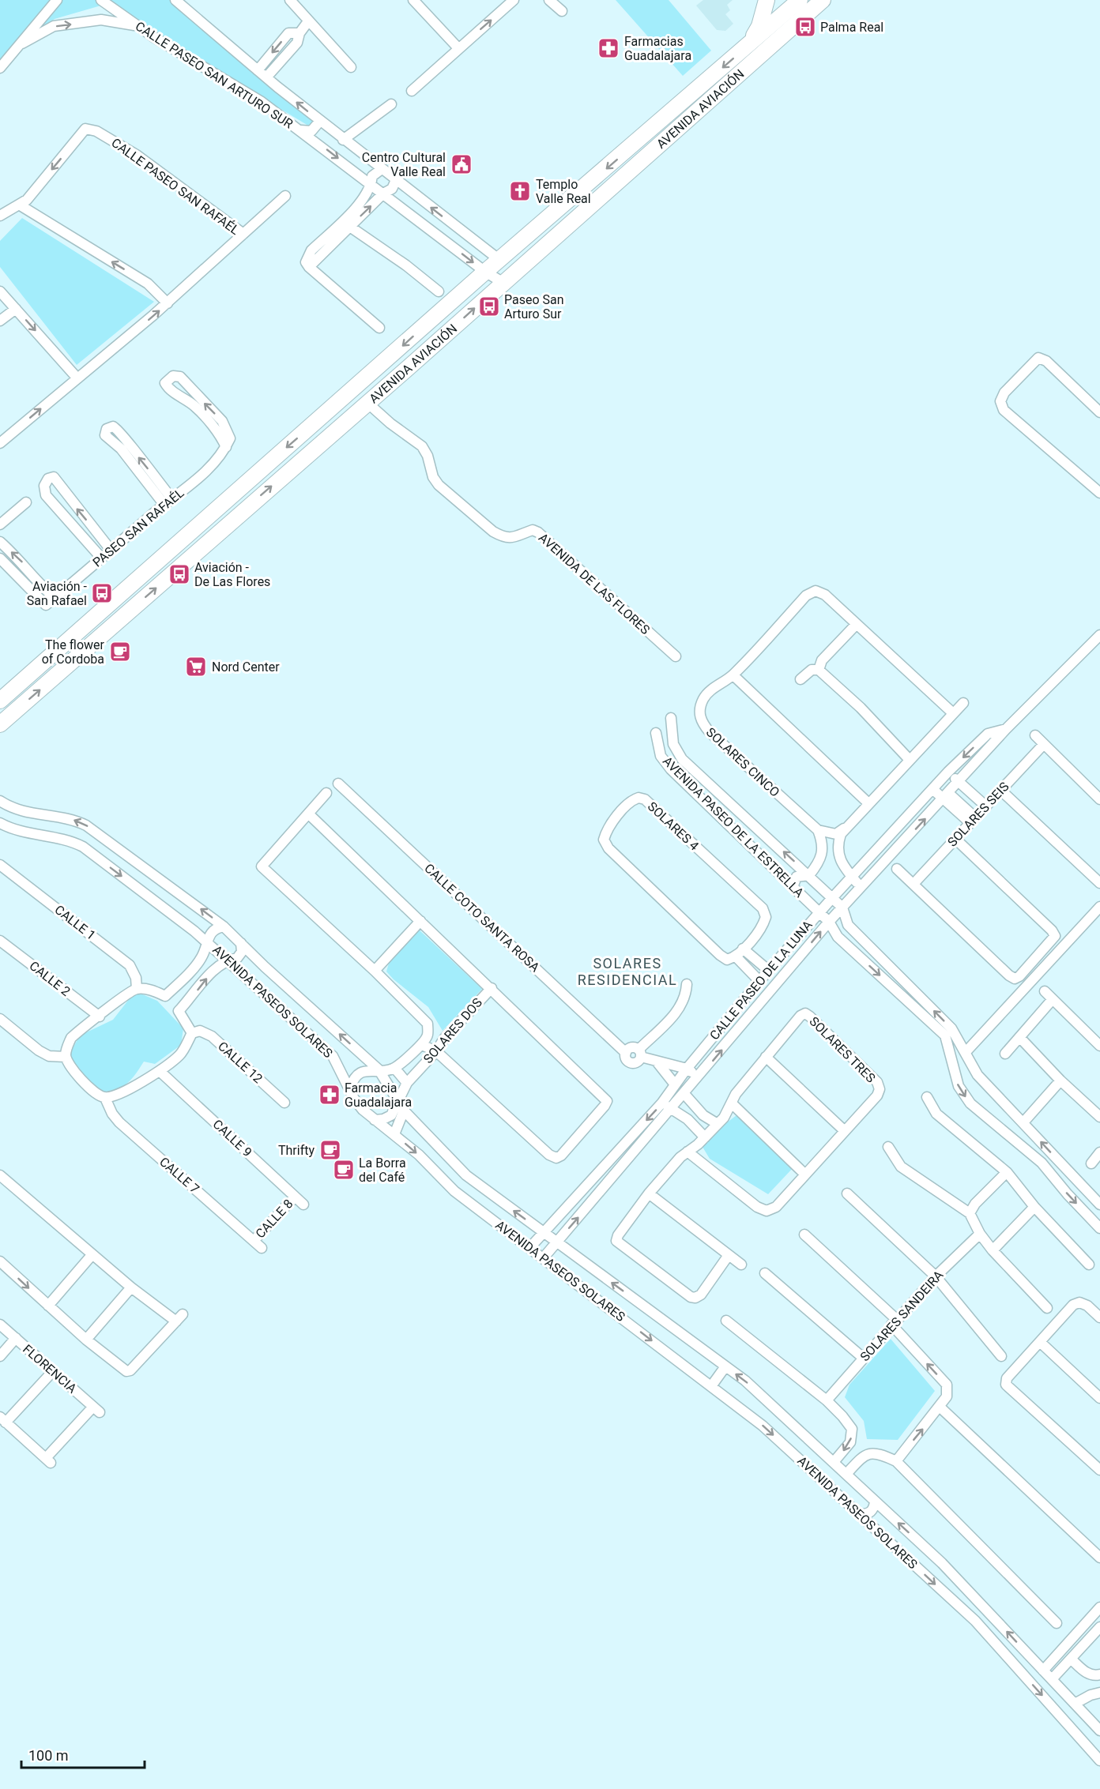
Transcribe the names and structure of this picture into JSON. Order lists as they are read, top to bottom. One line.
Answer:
{"streets":{"main road":["AVENIDA AVIACIÓN"],"street":["CALLE PASEO SAN ARTURO SUR","CALLE PASEO SAN RAFAÉL","PASEO SAN RAFAÉL","AVENIDA DE LAS FLORES","SOLARES CINCO","SOLARES SEIS","SOLARES 4","AVENIDA PASEO DE LA ESTRELLA","CALLE COTO SANTA ROSA","CALLE 1","CALLE 2","CALLE PASEO DE LA LUNA","AVENIDA PASEOS SOLARES","SOLARES DOS","SOLARES TRES","CALLE 12","CALLE 9","CALLE 7","CALLE 8","SOLARES SANDEIRA","FLORENCIA"]},"crossings":[["CALLE PASEO SAN ARTURO SUR","AVENIDA AVIACIÓN"],["AVENIDA AVIACIÓN","AVENIDA DE LAS FLORES"],["SOLARES 4","CALLE PASEO DE LA LUNA"],["AVENIDA PASEO DE LA ESTRELLA","CALLE PASEO DE LA LUNA"],["CALLE COTO SANTA ROSA","CALLE PASEO DE LA LUNA"],["CALLE PASEO DE LA LUNA","AVENIDA PASEOS SOLARES"],["AVENIDA PASEOS SOLARES","SOLARES DOS"],["CALLE 9","CALLE 8"],["CALLE 7","CALLE 8"]],"districts":["SOLARES RESIDENCIAL"],"places":{"bus stop":["Palma Real","Paseo San Arturo Sur","Aviación - De Las Flores","Aviación - San Rafael"],"pharmacy":["Farmacias Guadalajara","Farmacia Guadalajara"],"public building":["Centro Cultural Valle Real"],"church":["Templo Valle Real"],"cafe":["The flower of Cordoba","Thrifty","La Borra del Café"],"supermarket":["Nord Center"]},"scale_bar":"100 m"}
